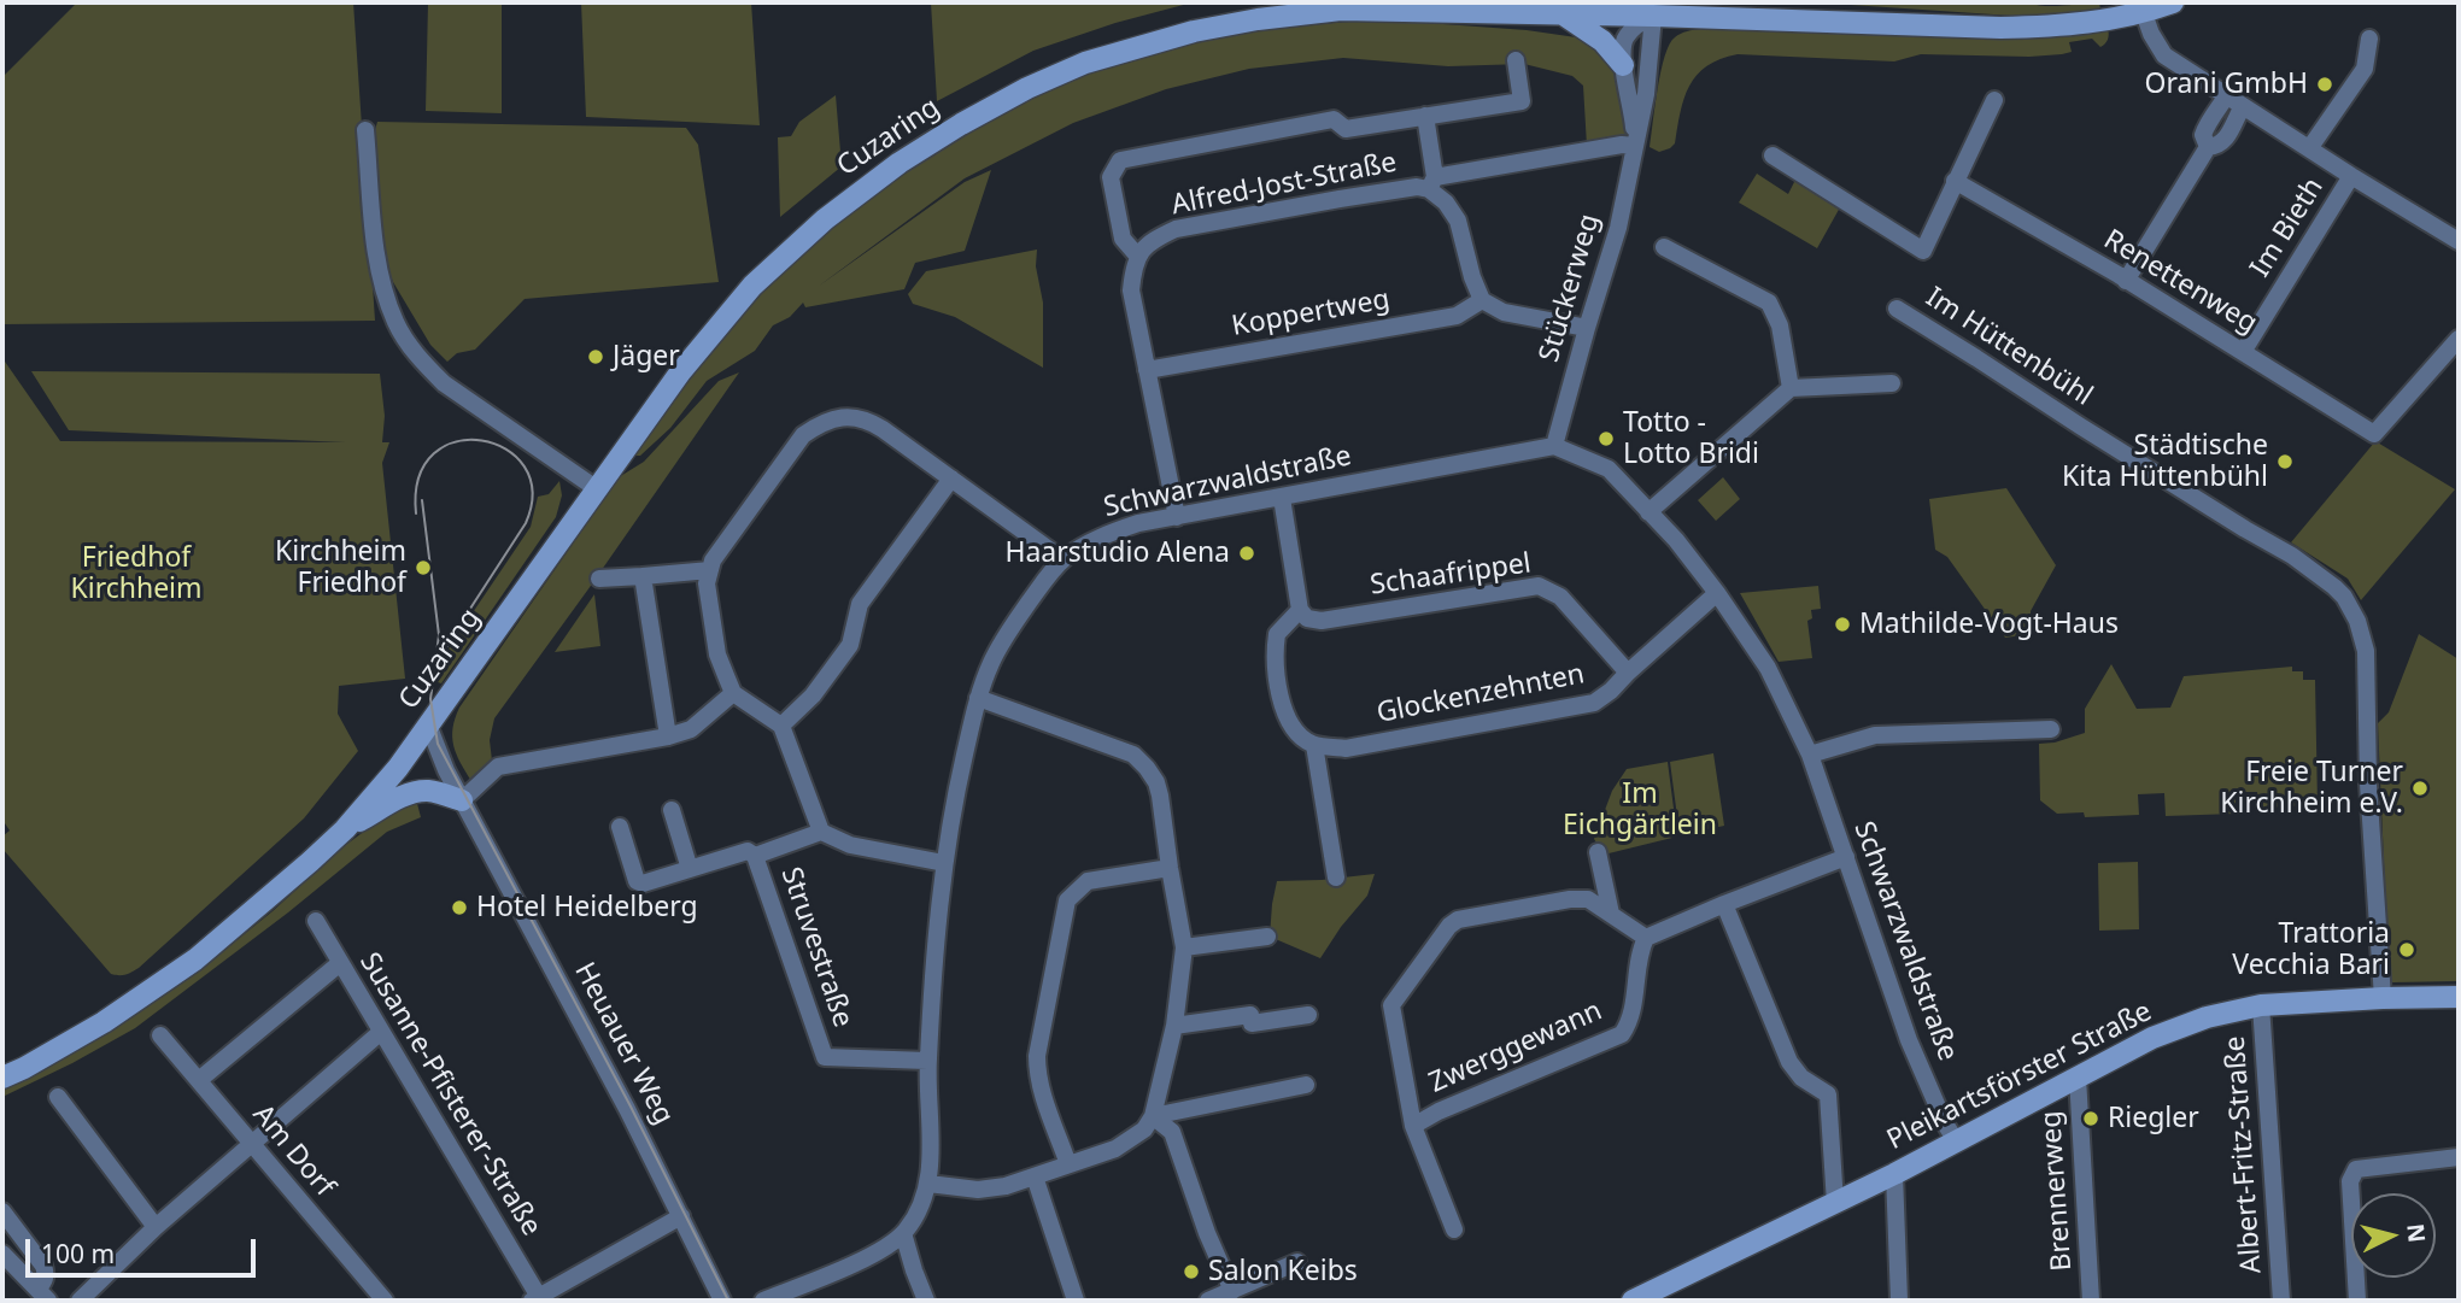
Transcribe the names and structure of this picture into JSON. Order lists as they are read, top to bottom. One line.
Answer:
{"streets":{"main road":["Cuzaring","Pleikartsförster Straße"],"street":["Alfred-Jost-Straße","Im Bieth","Renettenweg","Stückerweg","Koppertweg","Im Hüttenbühl","Schwarzwaldstraße","Schaafrippel","Glockenzehnten","Struvestraße","Heuauer Weg","Zwerggewann","Susanne-Pfisterer-Straße","Am Dorf","Albert-Fritz-Straße","Brennerweg"]},"crossings":[["Cuzaring","Im Bieth"],["Cuzaring","Stückerweg"],["Cuzaring","Heuauer Weg"],["Alfred-Jost-Straße","Stückerweg"],["Alfred-Jost-Straße","Koppertweg"],["Im Bieth","Renettenweg"],["Stückerweg","Schwarzwaldstraße"],["Im Hüttenbühl","Pleikartsförster Straße"],["Schwarzwaldstraße","Glockenzehnten"],["Schwarzwaldstraße","Struvestraße"],["Schwarzwaldstraße","Pleikartsförster Straße"],["Schaafrippel","Glockenzehnten"],["Pleikartsförster Straße","Albert-Fritz-Straße"],["Pleikartsförster Straße","Brennerweg"]],"parks":["Friedhof Kirchheim","Im Eichgärtlein"],"places":["Orani GmbH","Jäger","Totto - Lotto Bridi","Städtische Kita Hüttenbühl","Haarstudio Alena","Kirchheim Friedhof","Mathilde-Vogt-Haus","Freie Turner Kirchheim e.V.","Hotel Heidelberg","Trattoria Vecchia Bari","Riegler","Salon Keibs"],"scale_bar":"100 m","north":"right"}
